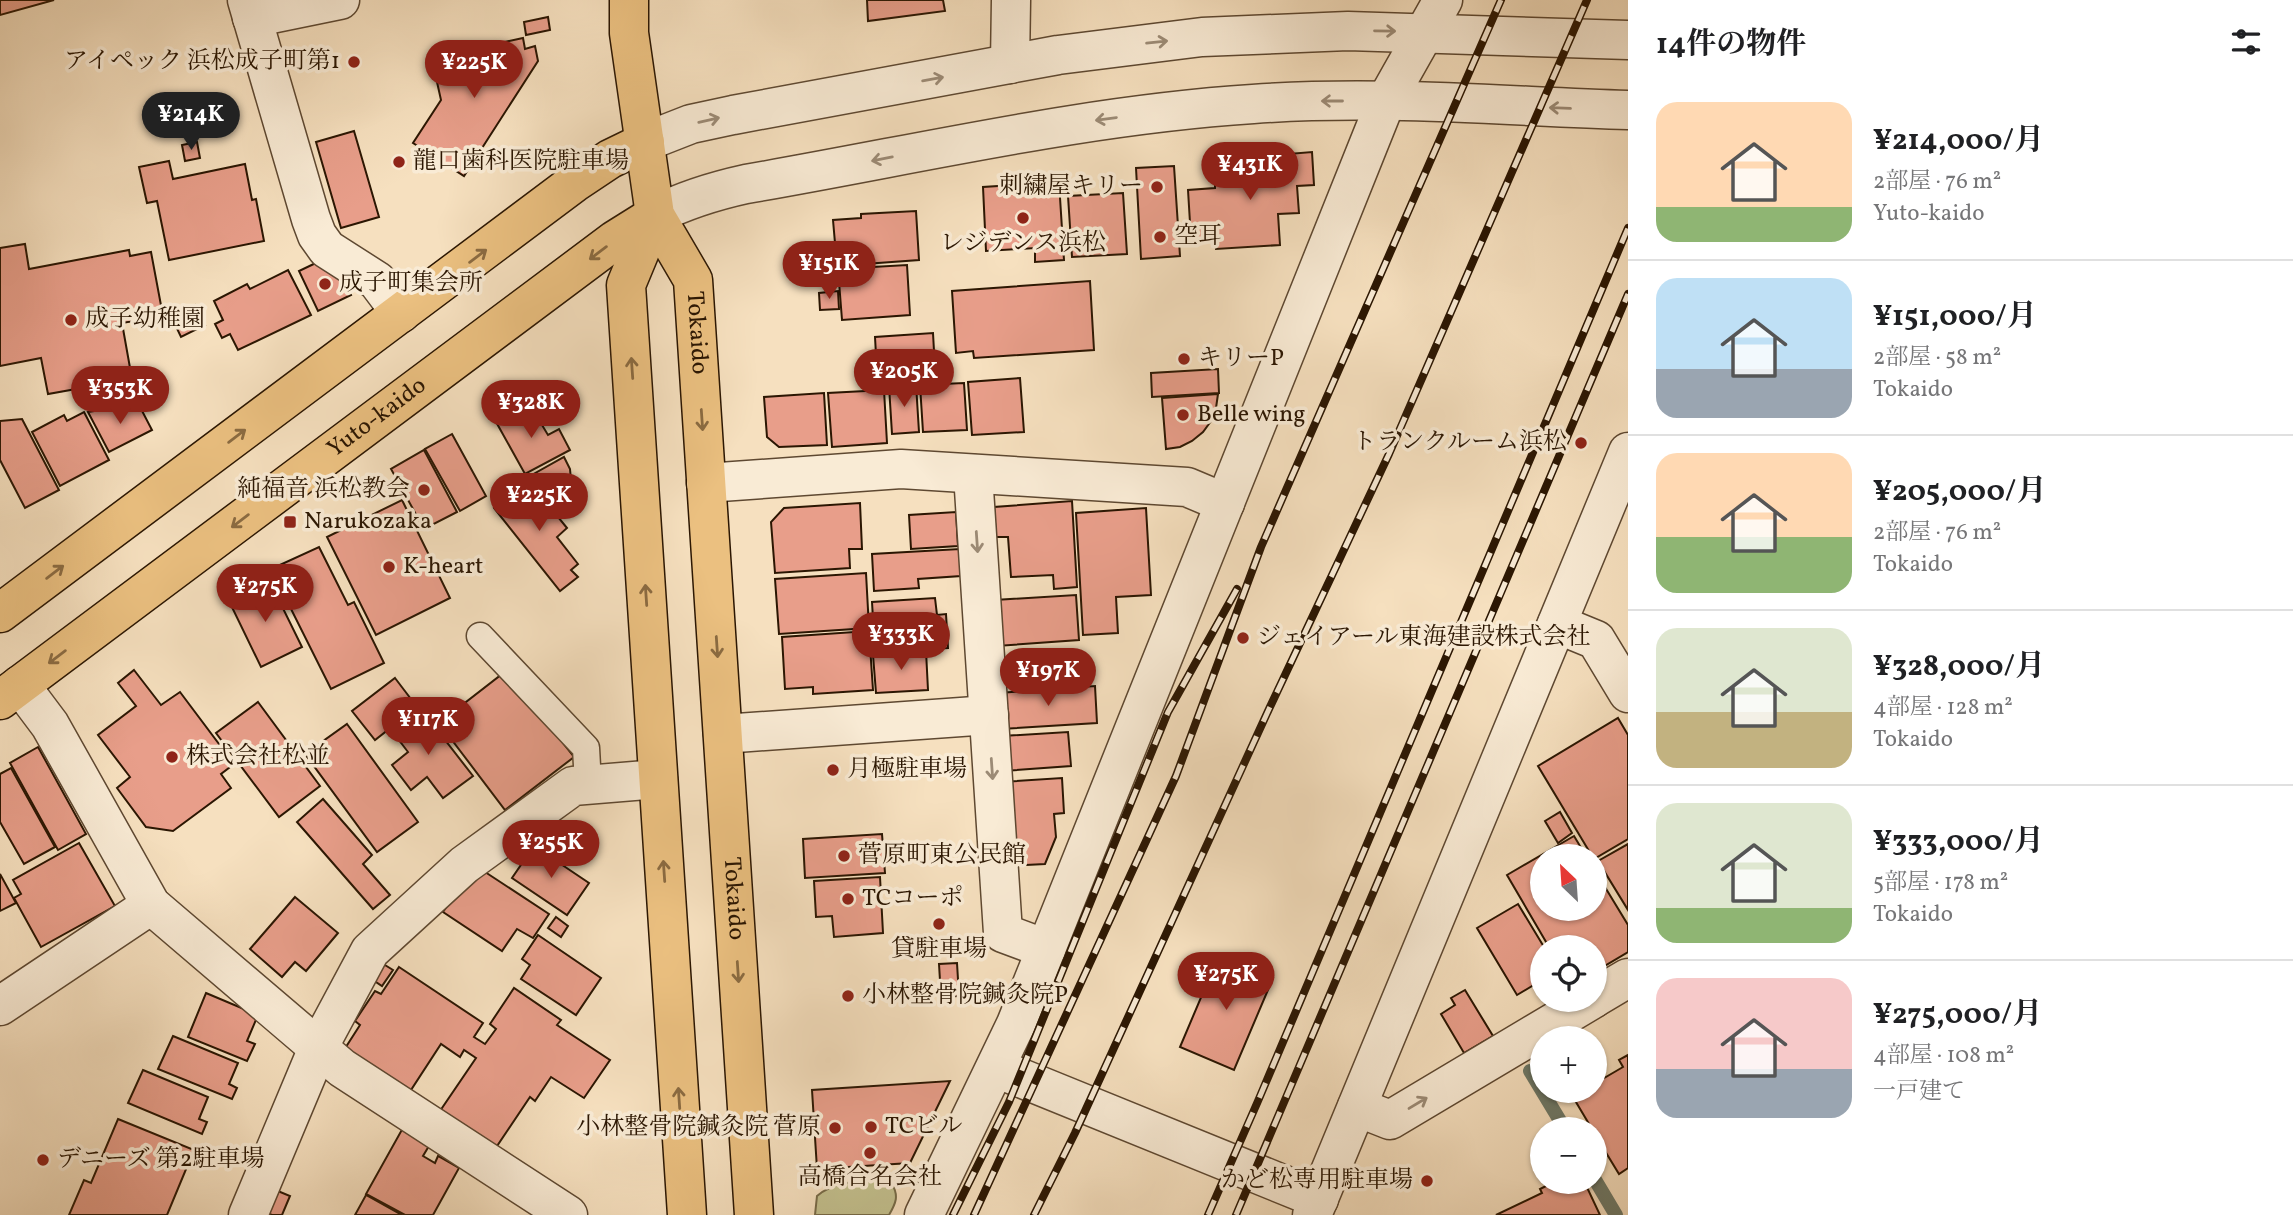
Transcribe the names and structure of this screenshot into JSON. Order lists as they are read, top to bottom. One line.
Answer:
{"streets":{"main road":["Tokaido","Yuto-kaido"]},"crossings":[["Tokaido","Yuto-kaido"]],"places":{"other":["アイペック 浜松成子町第1","龍口歯科医院駐車場","刺繍屋キリー","レジデンス浜松","空耳","成子町集会所","成子幼稚園","キリーP","Belle wing","トランクルーム浜松","純福音 浜松教会","K-heart","ジェイアール東海建設株式会社","株式会社松並","月極駐車場","菅原町東公民館","TCコーポ","貸駐車場","小林整骨院鍼灸院P","TCビル","小林整骨院鍼灸院 菅原","高橋合名会社","デニーズ 第2駐車場","かど松専用駐車場"],"transit":["Narukozaka"]},"north":"top left","page":{"heading":"14件の物件","price":["¥225K","¥214K","¥431K","¥151K","¥205K","¥353K","¥328K","¥225K","¥275K","¥333K","¥197K","¥117K","¥255K","¥275K"],"list":[{"name":"¥214,000/月","note":"2部屋 · 76 m² · Yuto-kaido"},{"name":"¥151,000/月","note":"2部屋 · 58 m² · Tokaido"},{"name":"¥205,000/月","note":"2部屋 · 76 m² · Tokaido"},{"name":"¥328,000/月","note":"4部屋 · 128 m² · Tokaido"},{"name":"¥333,000/月","note":"5部屋 · 178 m² · Tokaido"},{"name":"¥275,000/月","note":"4部屋 · 108 m² · 一戸建て"}],"map_buttons":["+","−"]}}
